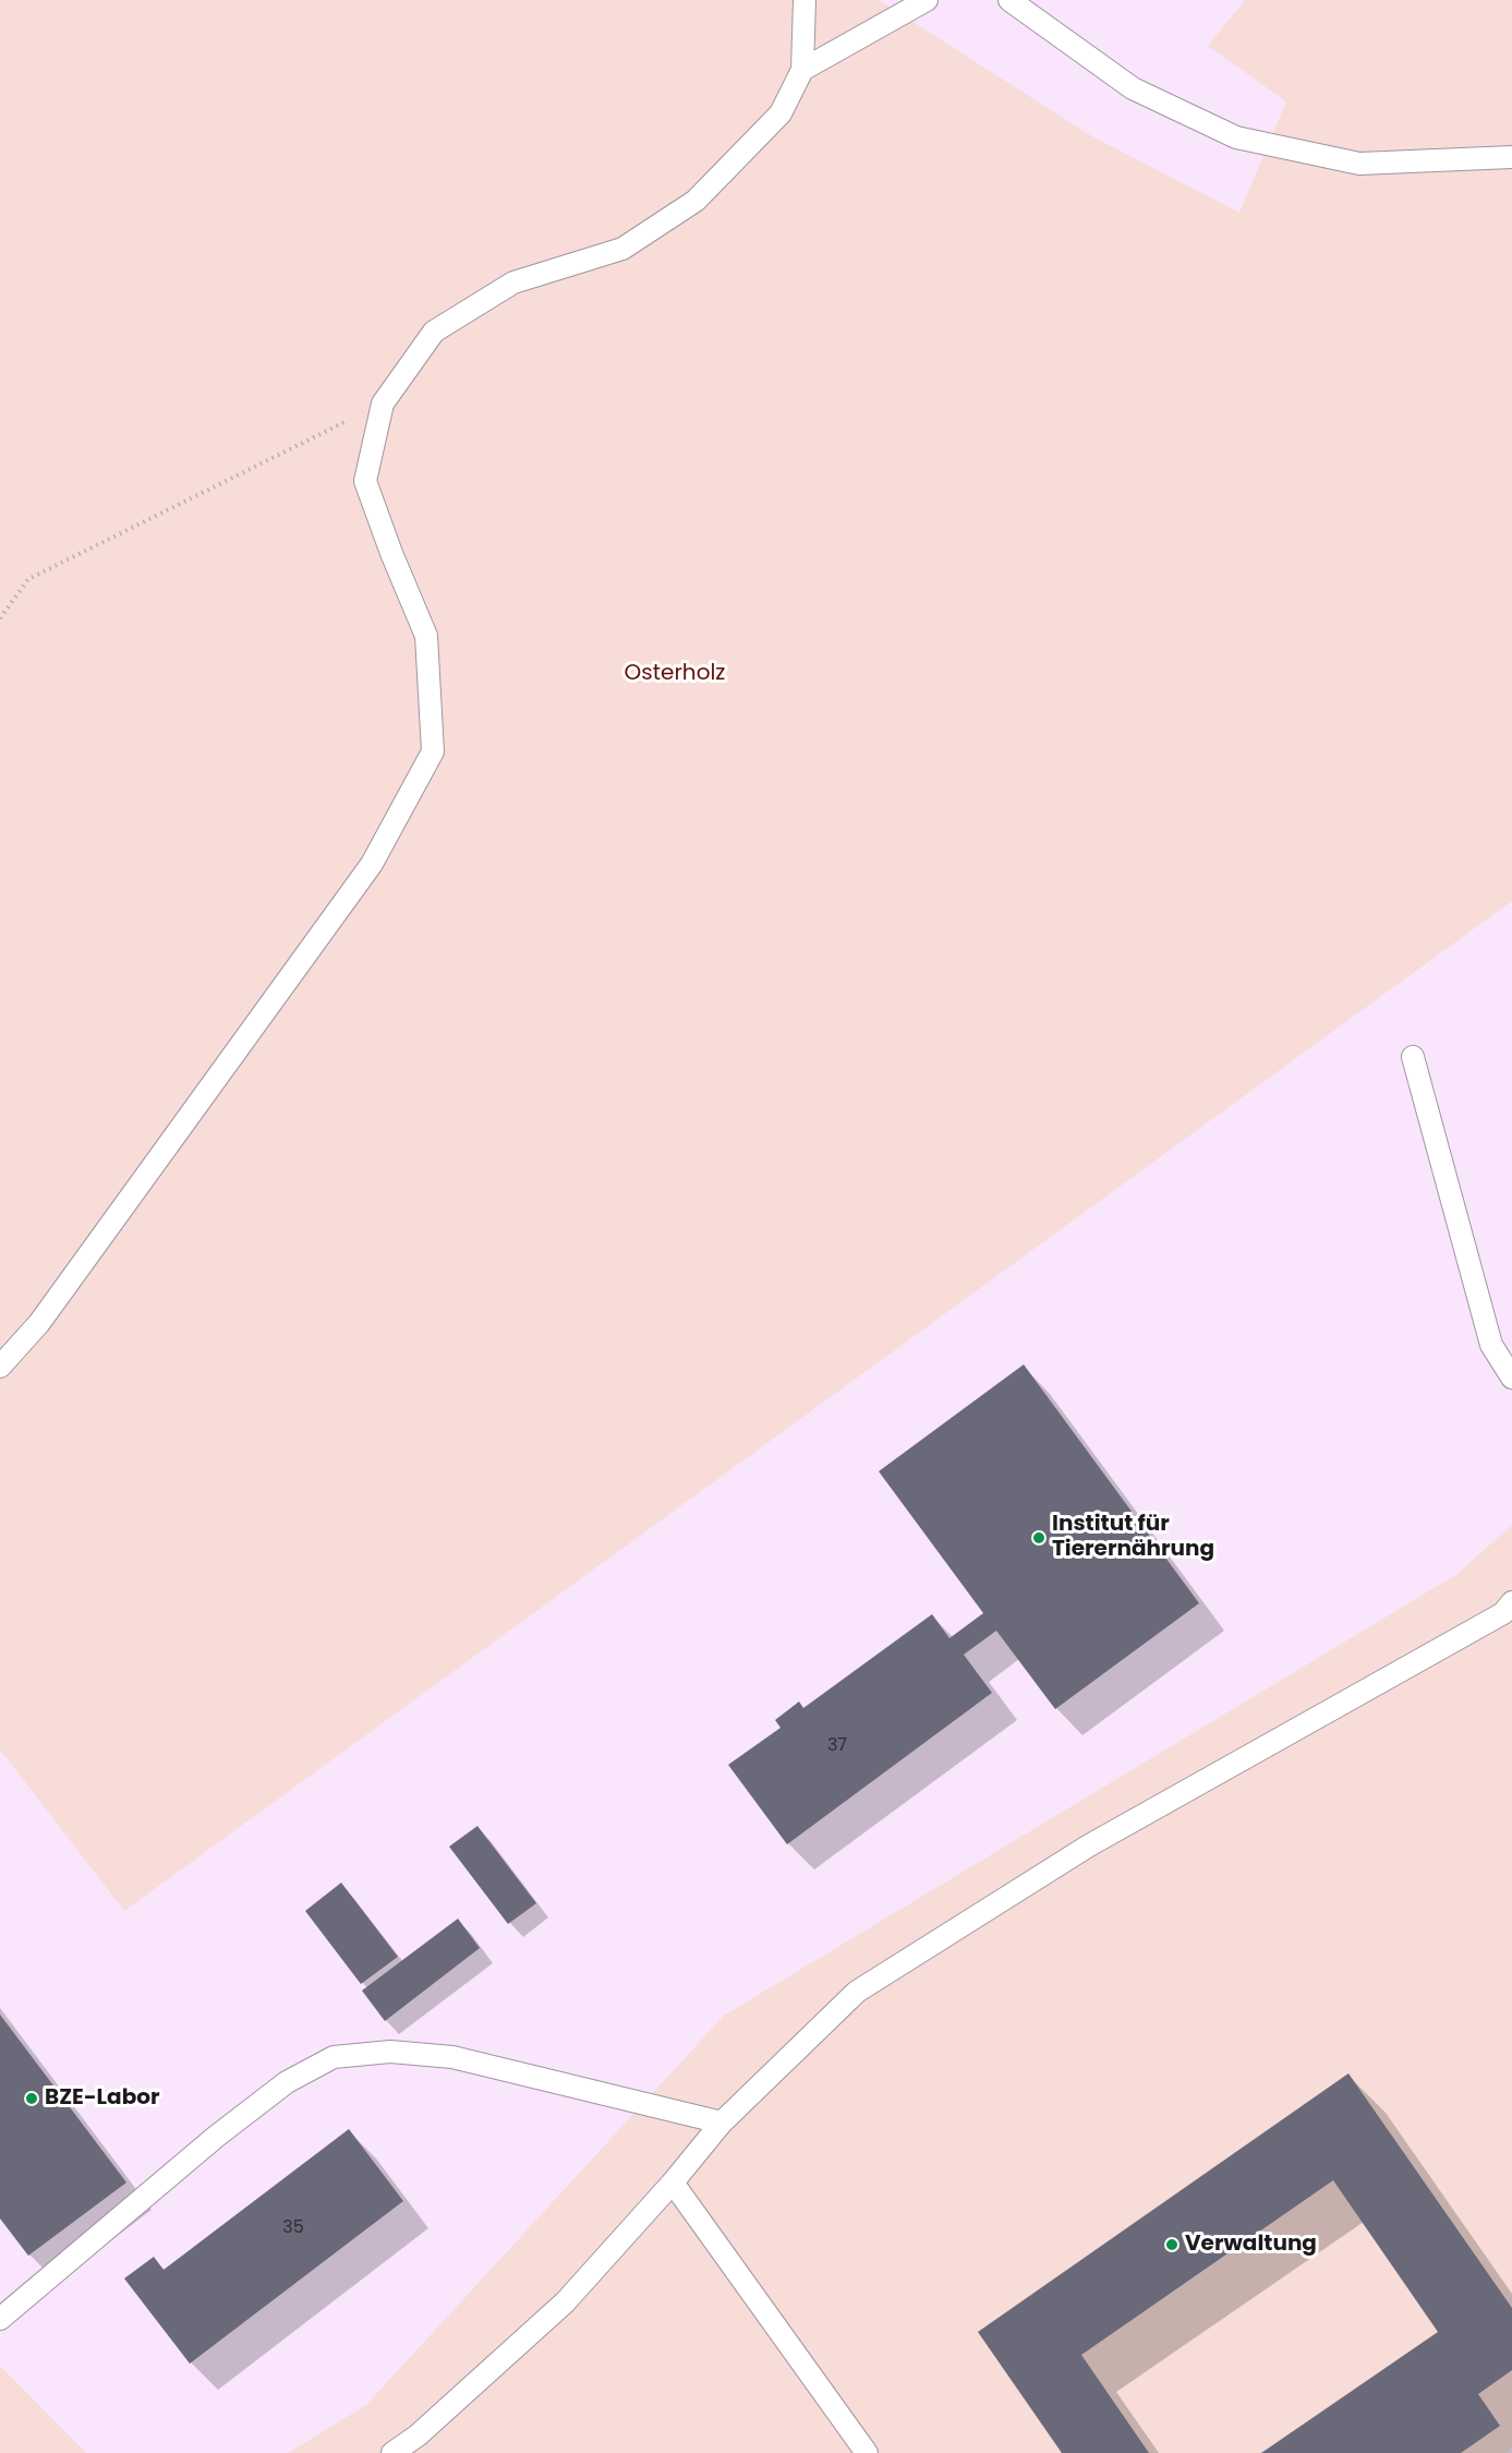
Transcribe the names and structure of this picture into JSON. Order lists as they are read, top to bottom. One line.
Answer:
{"parks":["Osterholz"],"places":["Institut für Tierernährung","BZE-Labor","Verwaltung"],"house_numbers":["37","35"]}
